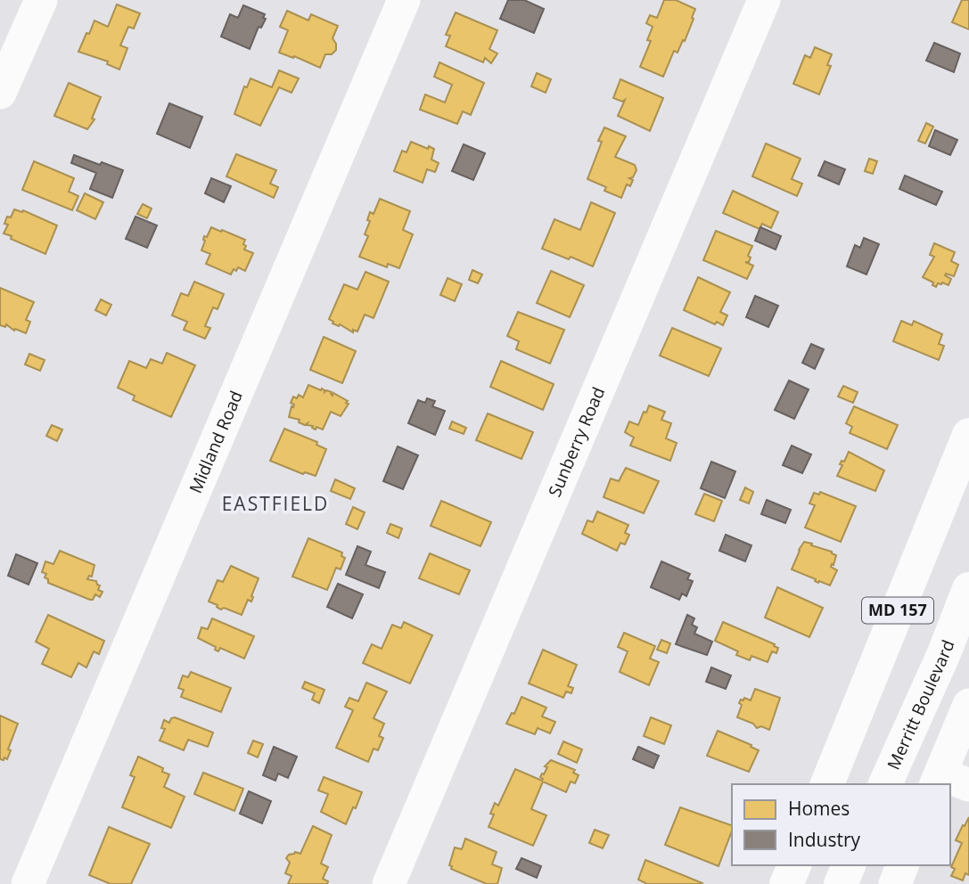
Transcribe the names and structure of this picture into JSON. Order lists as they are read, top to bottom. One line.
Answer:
{"streets":{"main road":["MD 157","Merritt Boulevard"],"street":["Midland Road","Sunberry Road"]},"districts":["EASTFIELD"],"legend":["Homes","Industry"]}
